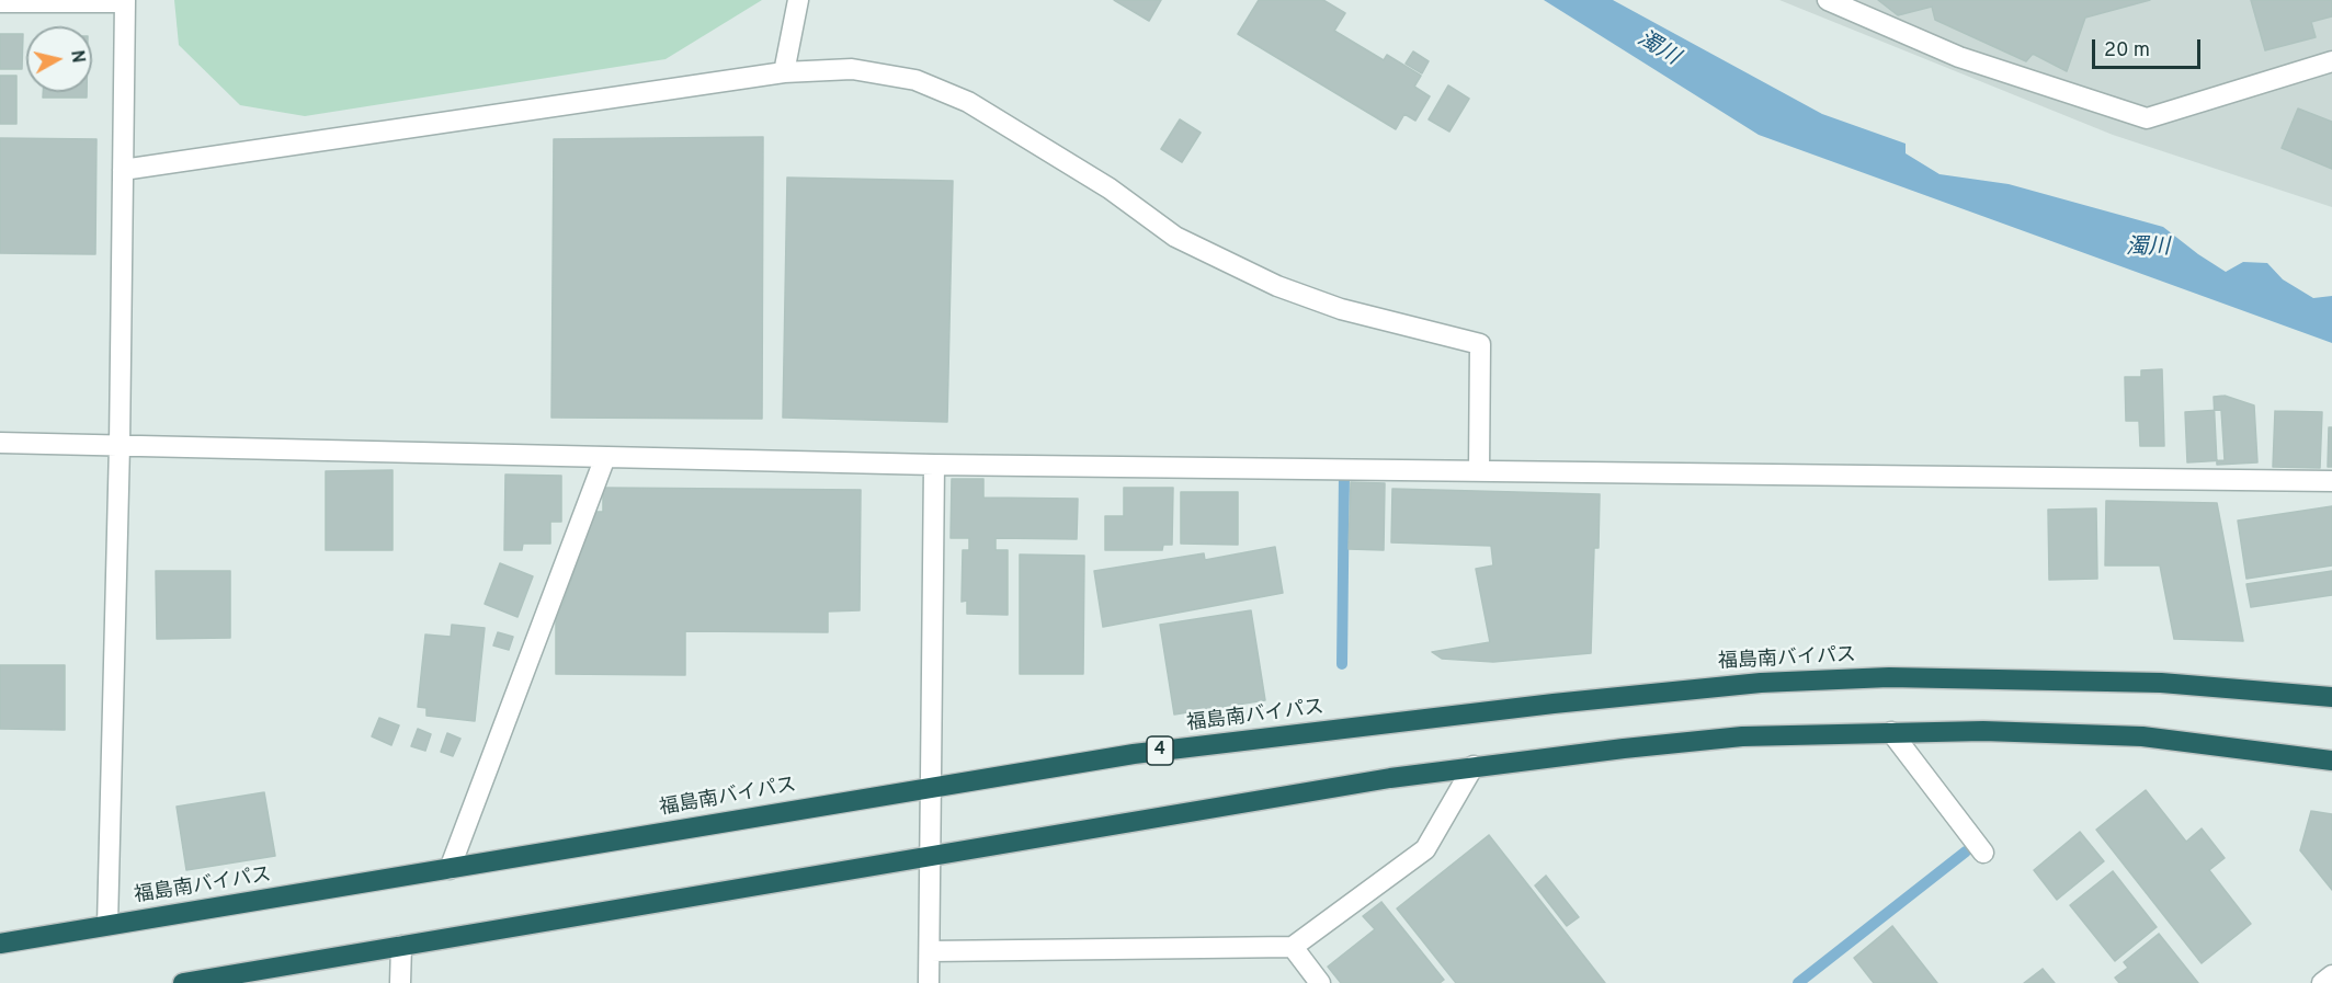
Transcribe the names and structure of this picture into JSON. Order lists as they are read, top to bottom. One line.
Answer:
{"streets":{"highway":["福島南バイパス","4"]},"water":["濁川"],"scale_bar":"20 m","north":"right"}
